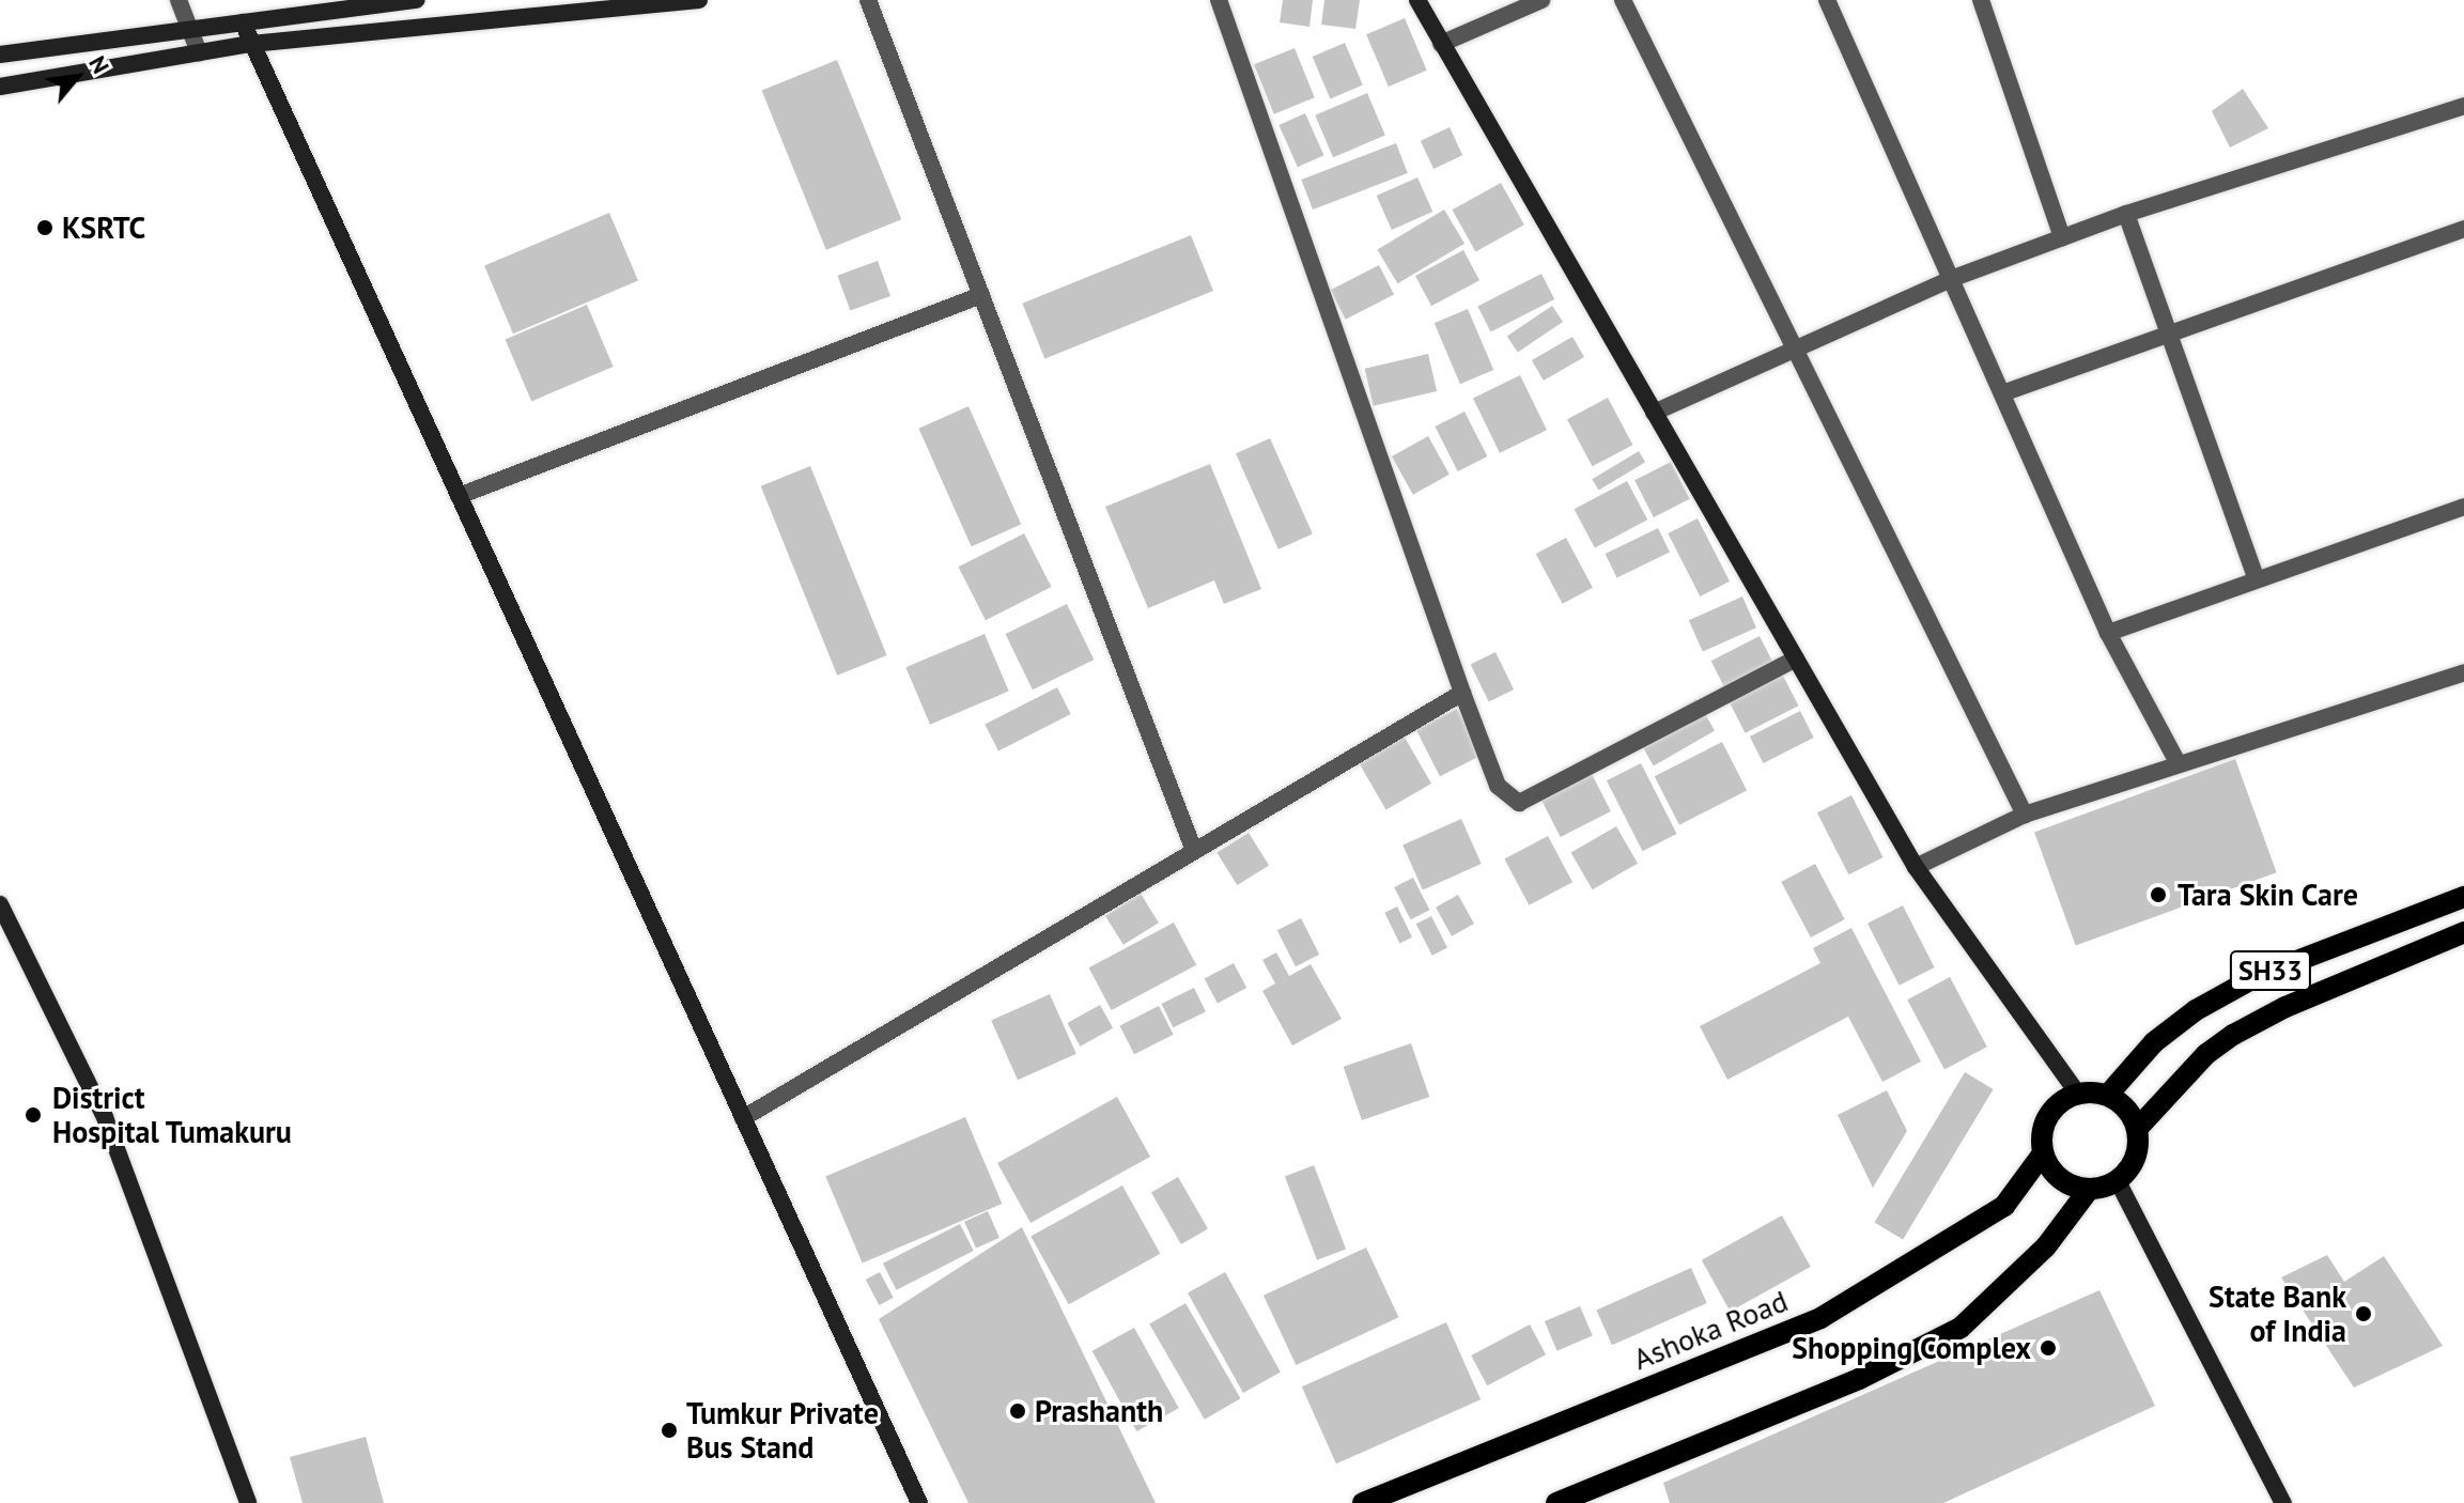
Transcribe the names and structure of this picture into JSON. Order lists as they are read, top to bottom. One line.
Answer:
{"streets":{"main road":["SH33","Ashoka Road"]},"crossings":[["SH33","Ashoka Road"]],"places":["KSRTC","Tara Skin Care","District Hospital Tumakuru","State Bank of India","Shopping Complex","Prashanth","Tumkur Private Bus Stand"],"north":"top right"}
